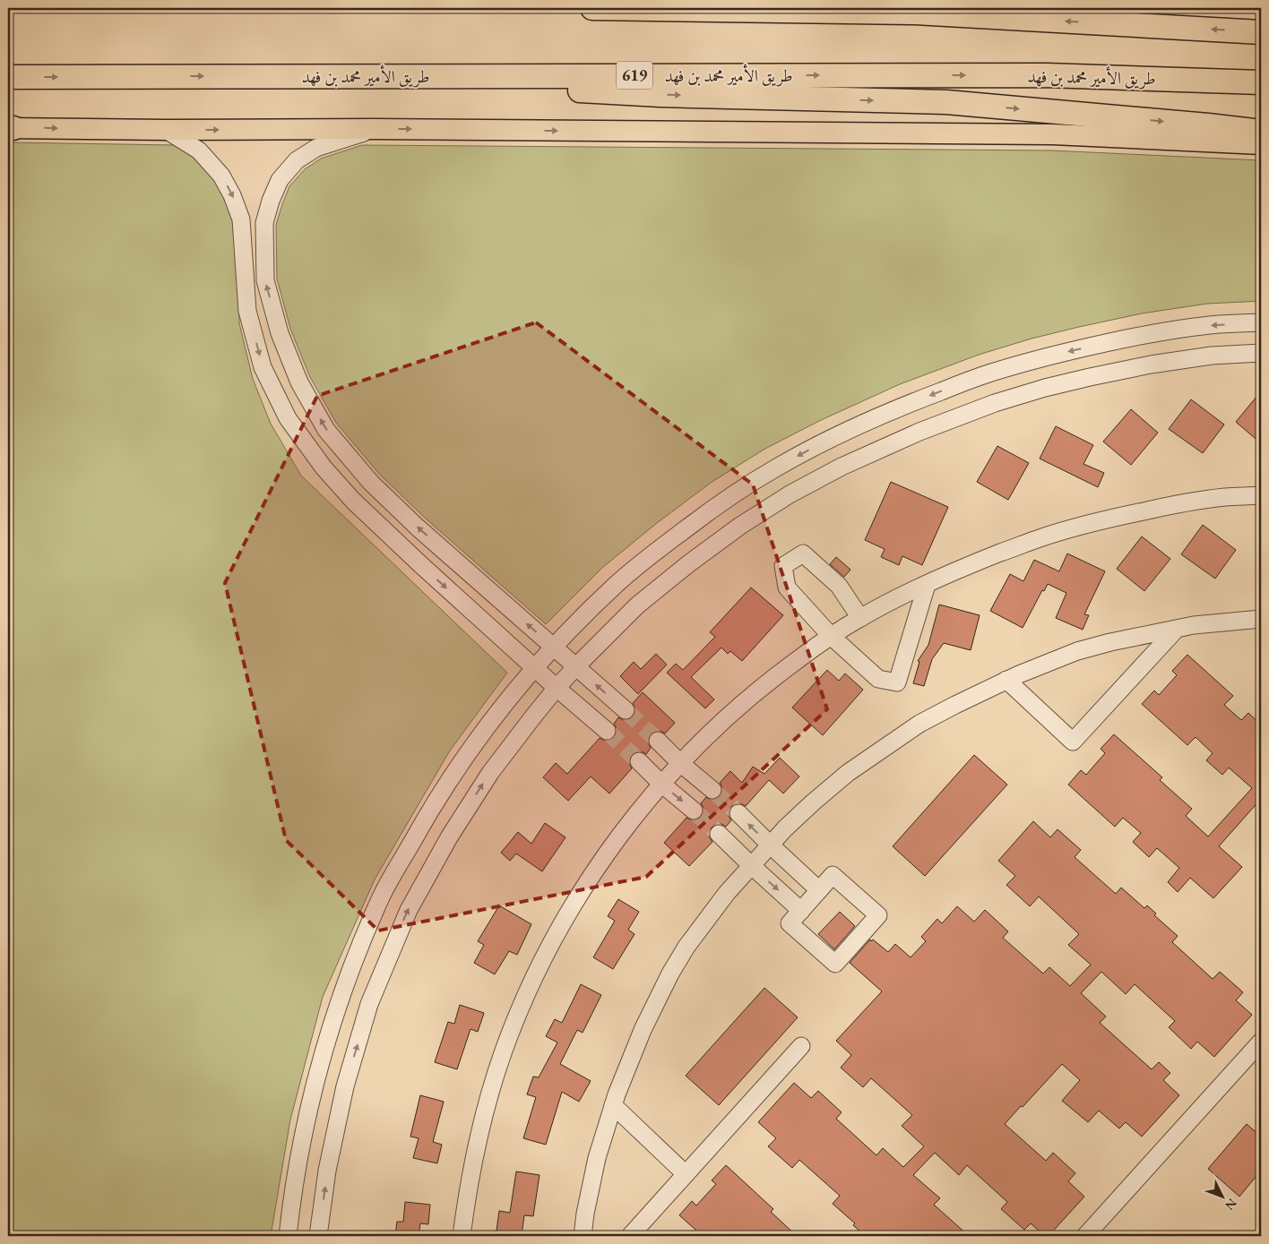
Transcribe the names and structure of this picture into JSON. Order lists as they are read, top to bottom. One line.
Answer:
{"streets":{"highway":["619","طريق الأمير محمد بن فهد"]},"north":"bottom right"}
